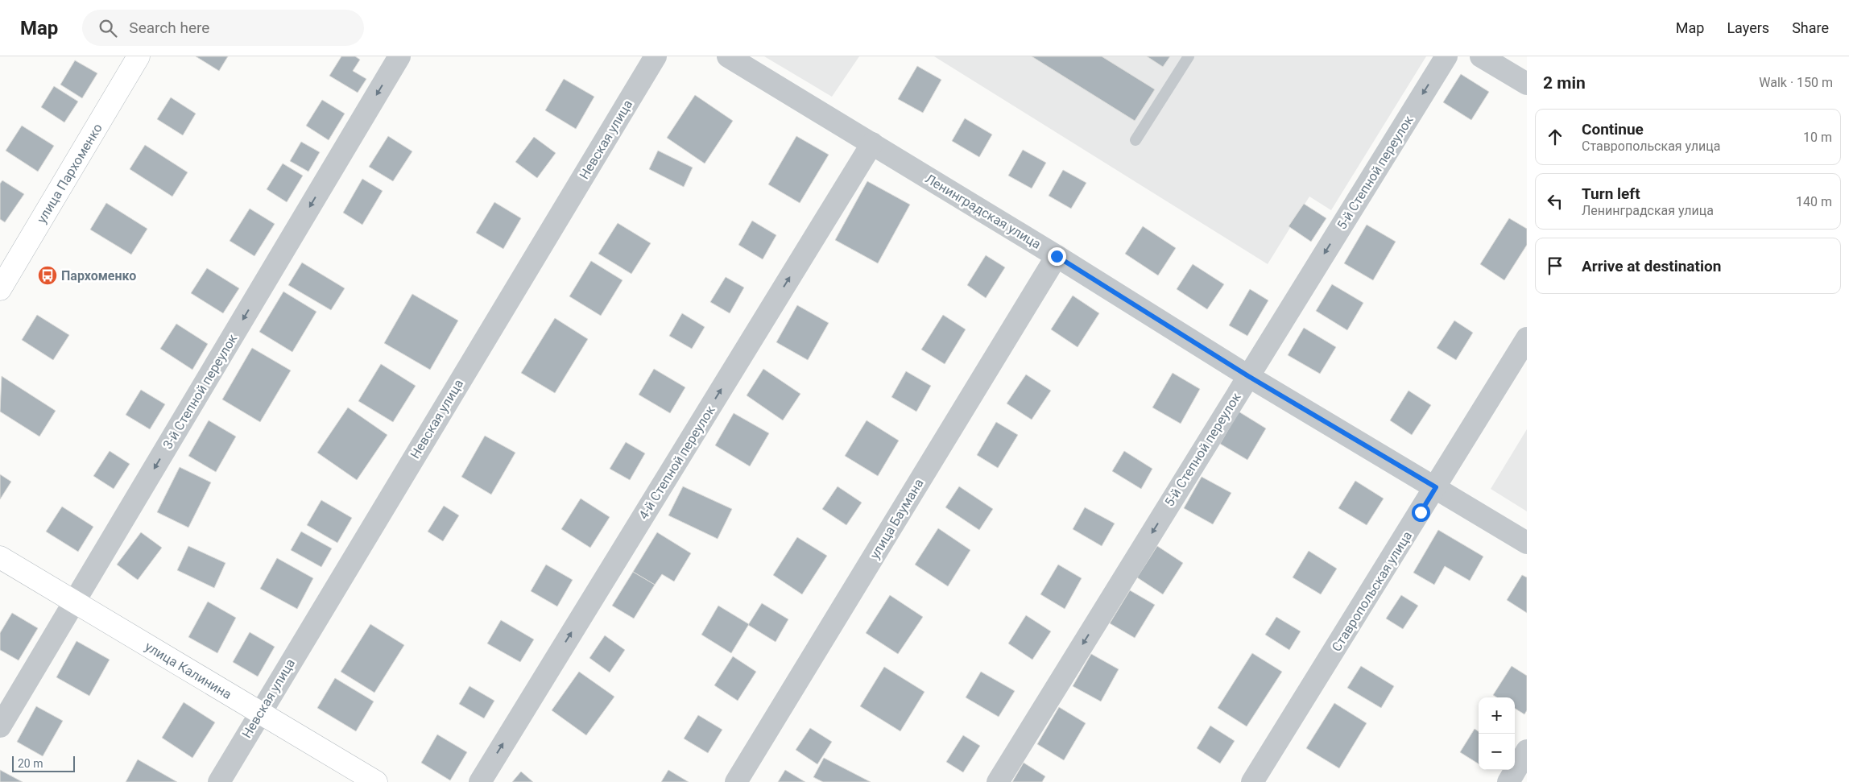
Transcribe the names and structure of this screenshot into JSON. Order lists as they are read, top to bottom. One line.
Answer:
{"streets":{"street":["Невская улица","5-й Степной переулок","улица Пархоменко","Ленинградская улица","3-й Степной переулок","4-й Степной переулок","улица Баумана","Ставропольская улица","улица Калинина"]},"crossings":[["Невская улица","улица Калинина"],["5-й Степной переулок","Ленинградская улица"],["Ленинградская улица","4-й Степной переулок"],["Ленинградская улица","улица Баумана"],["Ленинградская улица","Ставропольская улица"],["3-й Степной переулок","улица Калинина"]],"one_way":["5-й Степной переулок","3-й Степной переулок","4-й Степной переулок"],"places":{"bus stop":["Пархоменко"]},"scale_bar":"20 m","page":{"header":"Map","search":"Search here","nav":["Map","Layers","Share"],"heading":["2 min","Walk · 150 m"],"list":[["Continue","Ставропольская улица","10 m"],["Turn left","Ленинградская улица","140 m"],"Arrive at destination"],"map_buttons":["+","−"],"scale":"20 m"}}
